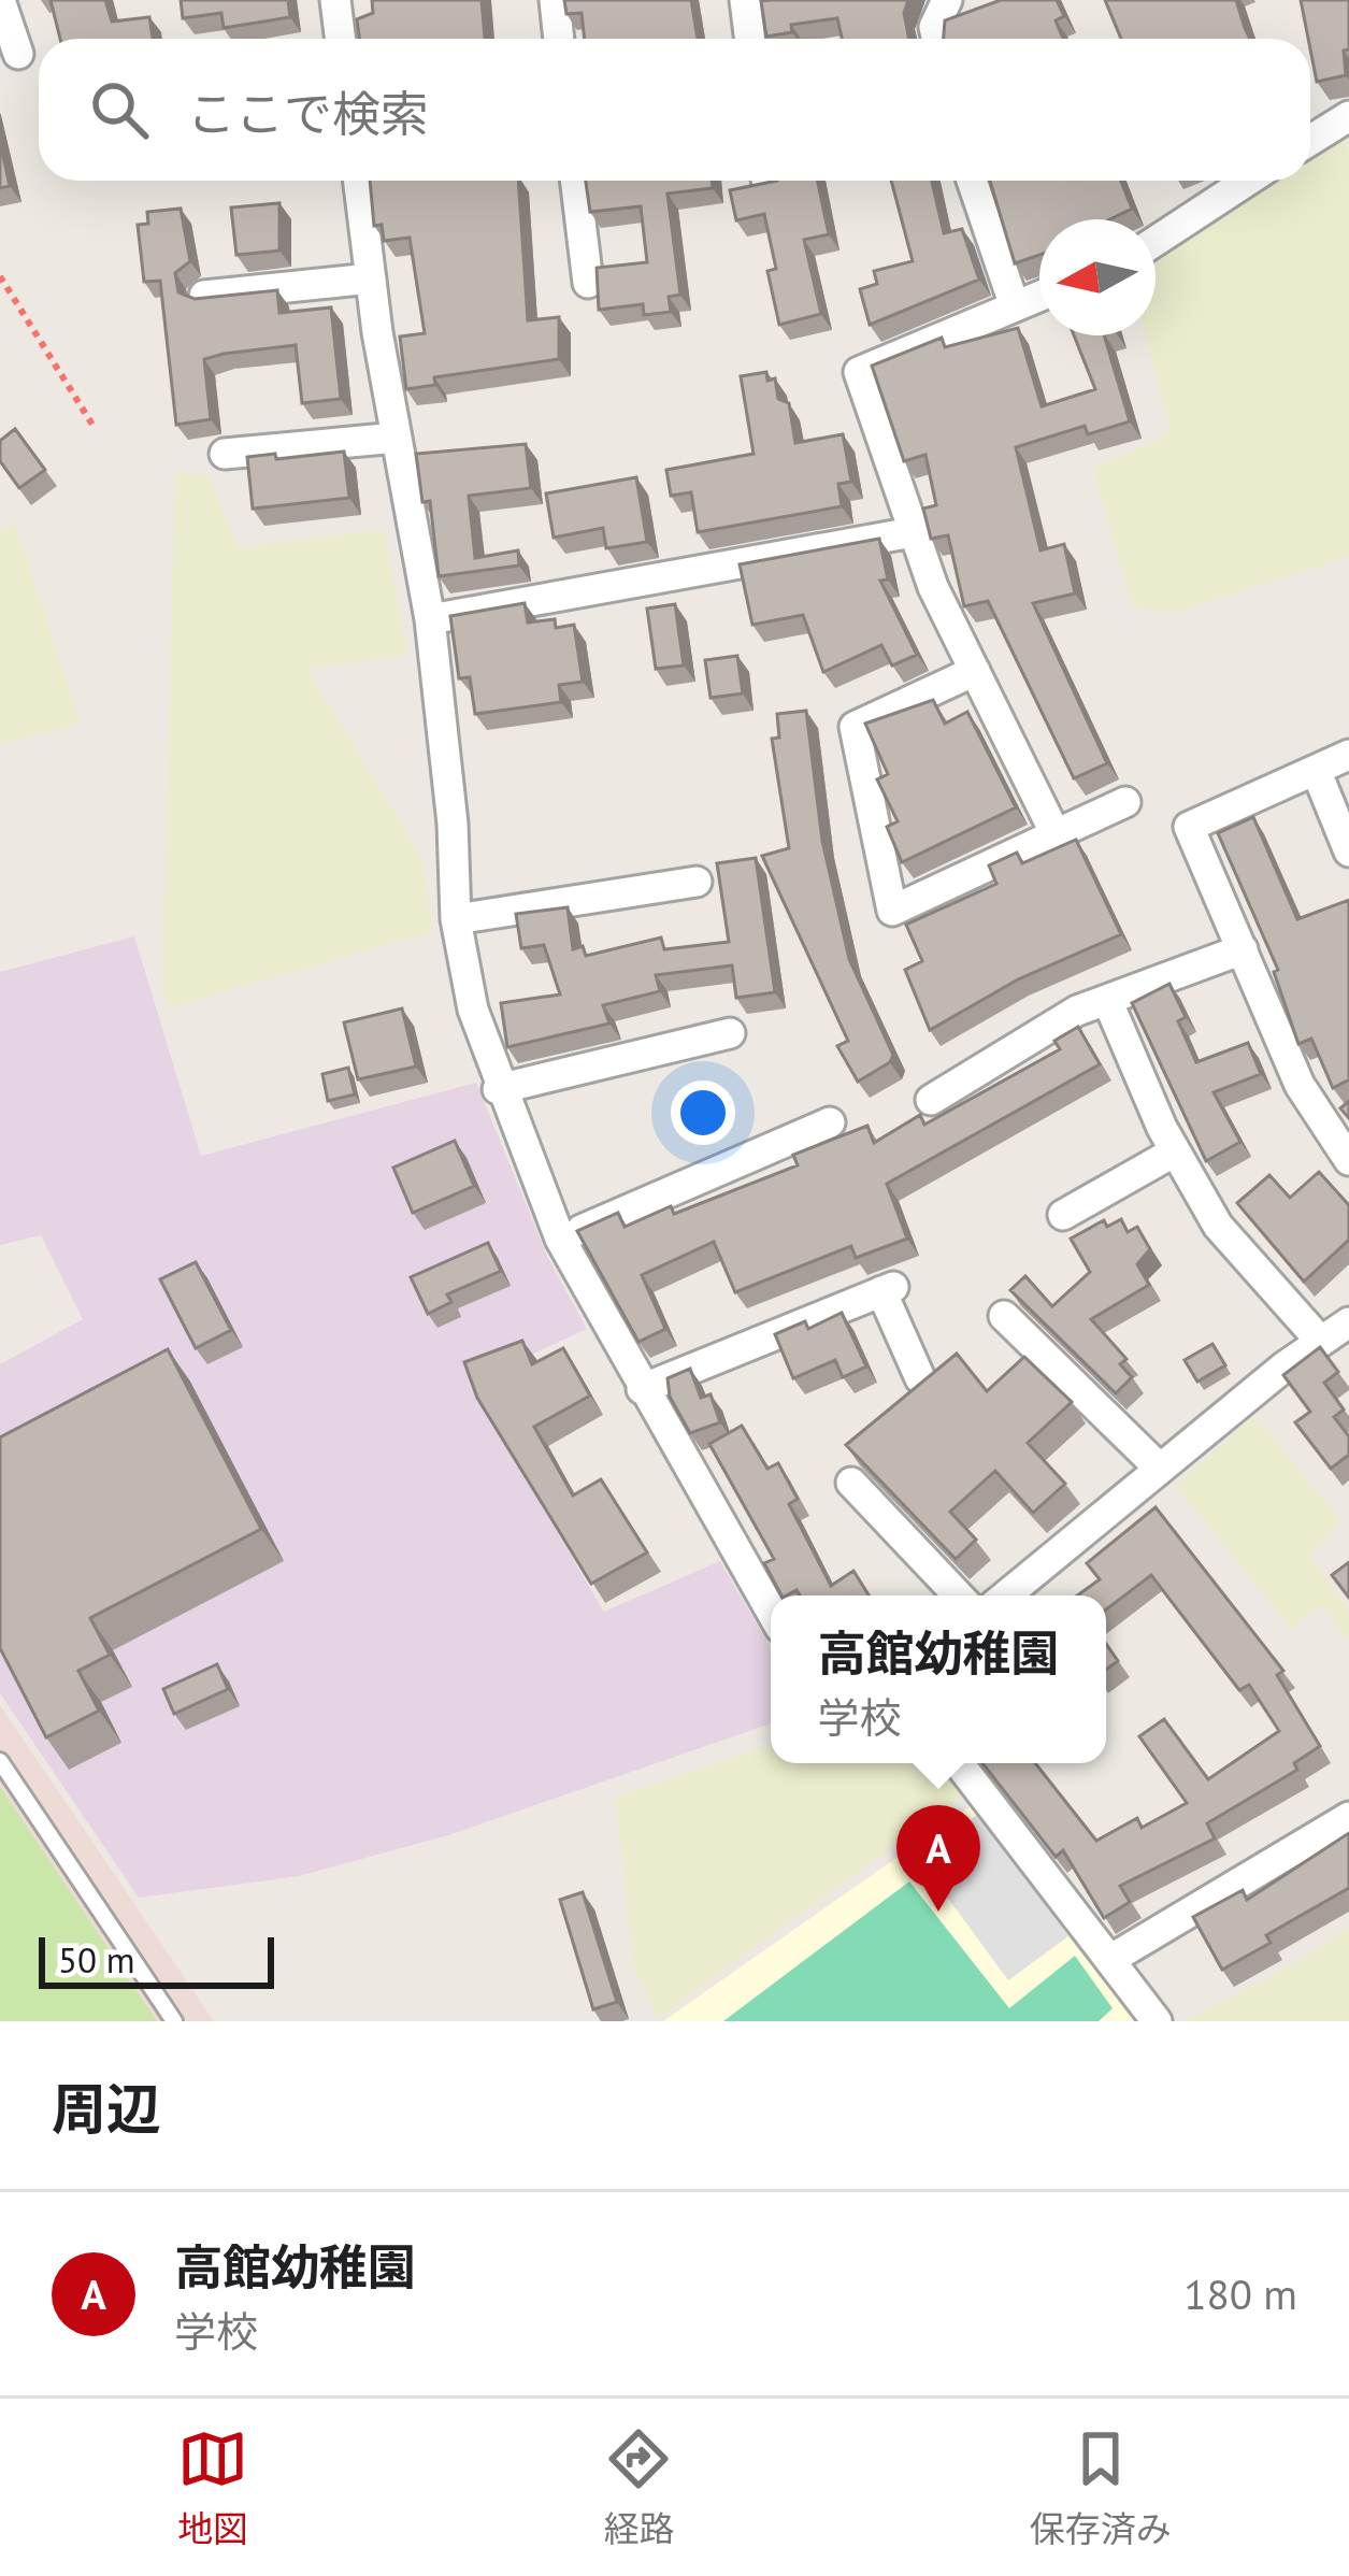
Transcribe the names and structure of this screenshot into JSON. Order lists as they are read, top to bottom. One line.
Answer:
{"scale_bar":"50 m","north":"left","page":{"search":"ここで検索","popup":["高館幼稚園","学校"],"pins":"A","scale":"50 m","heading":"周辺","list":[{"mark":"A","name":"高館幼稚園","note":"学校","value":"180 m"}],"nav":["地図","経路","保存済み"]}}
